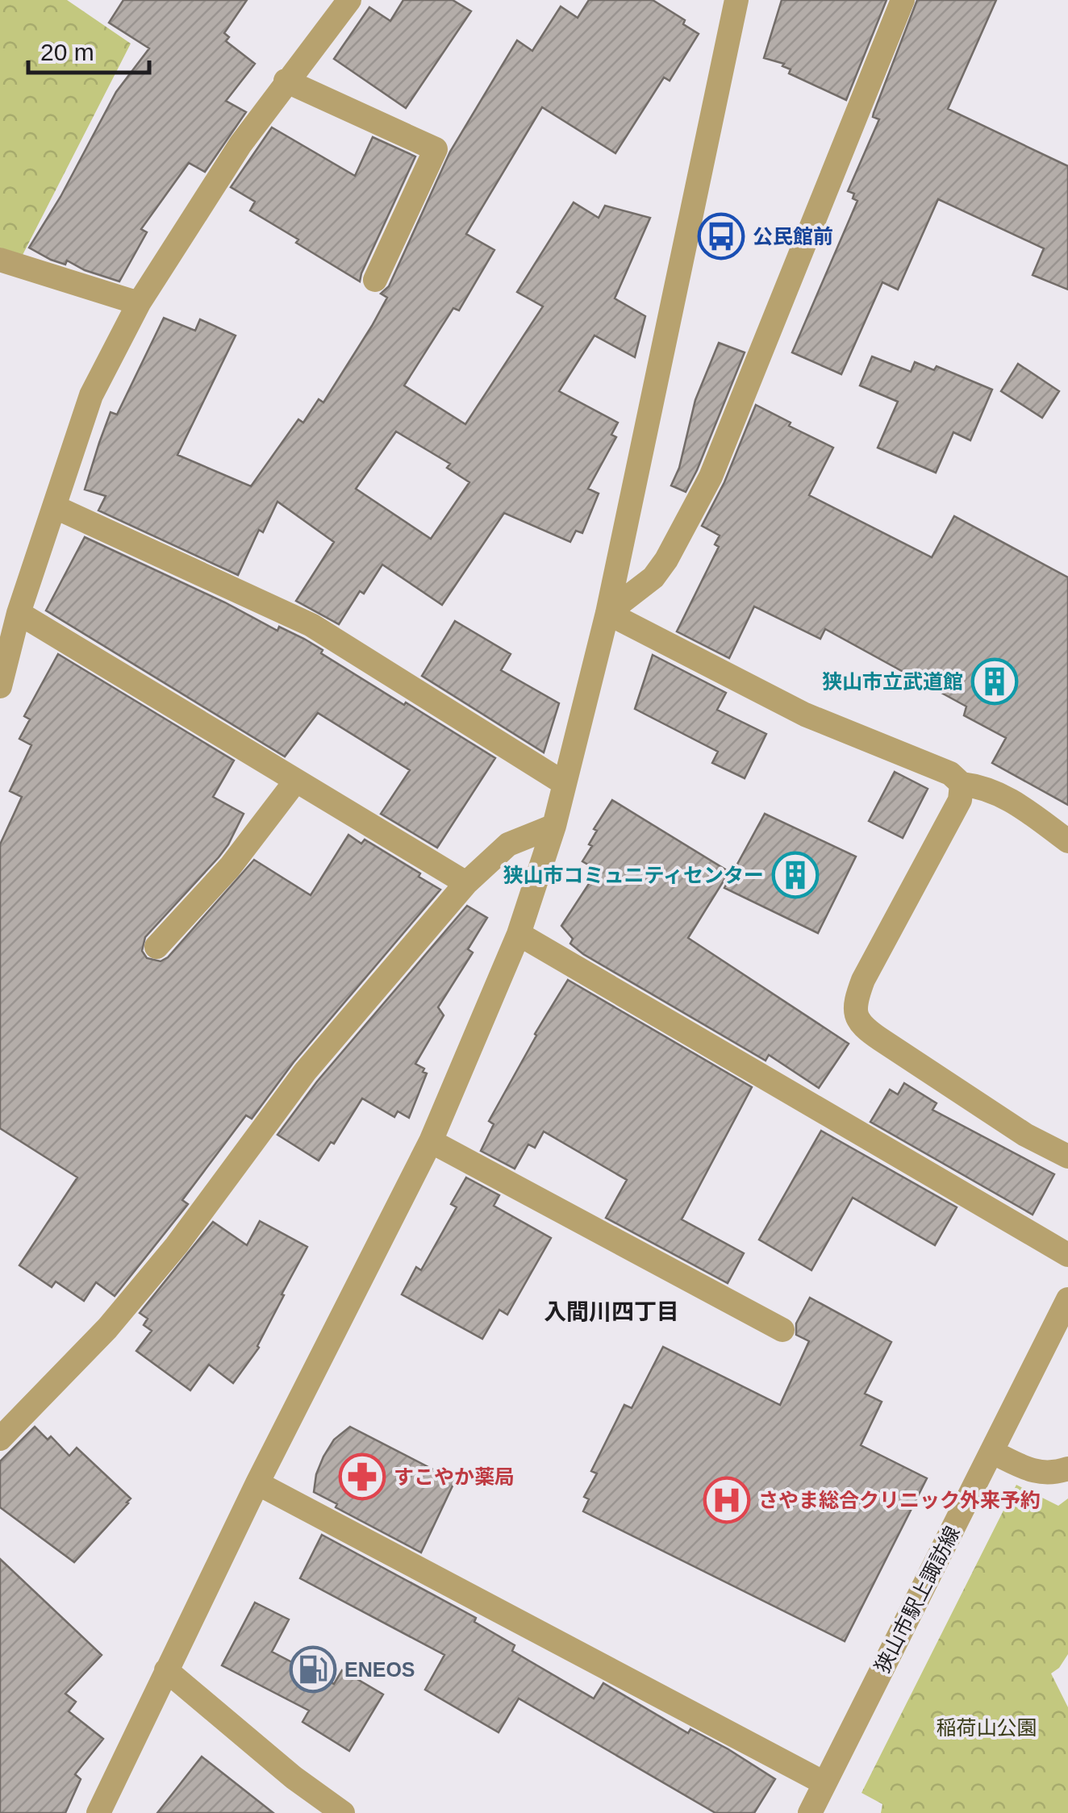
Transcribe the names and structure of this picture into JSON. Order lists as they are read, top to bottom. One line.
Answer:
{"streets":{"street":["狭山市駅上諏訪線"]},"districts":["入間川四丁目"],"parks":["稲荷山公園"],"places":{"bus stop":["公民館前"],"building":["狭山市立武道館","狭山市コミュニティセンター"],"pharmacy":["すこやか薬局"],"hospital":["さやま総合クリニック外来予約"],"fuel station":["ENEOS"]},"scale_bar":"20 m"}
